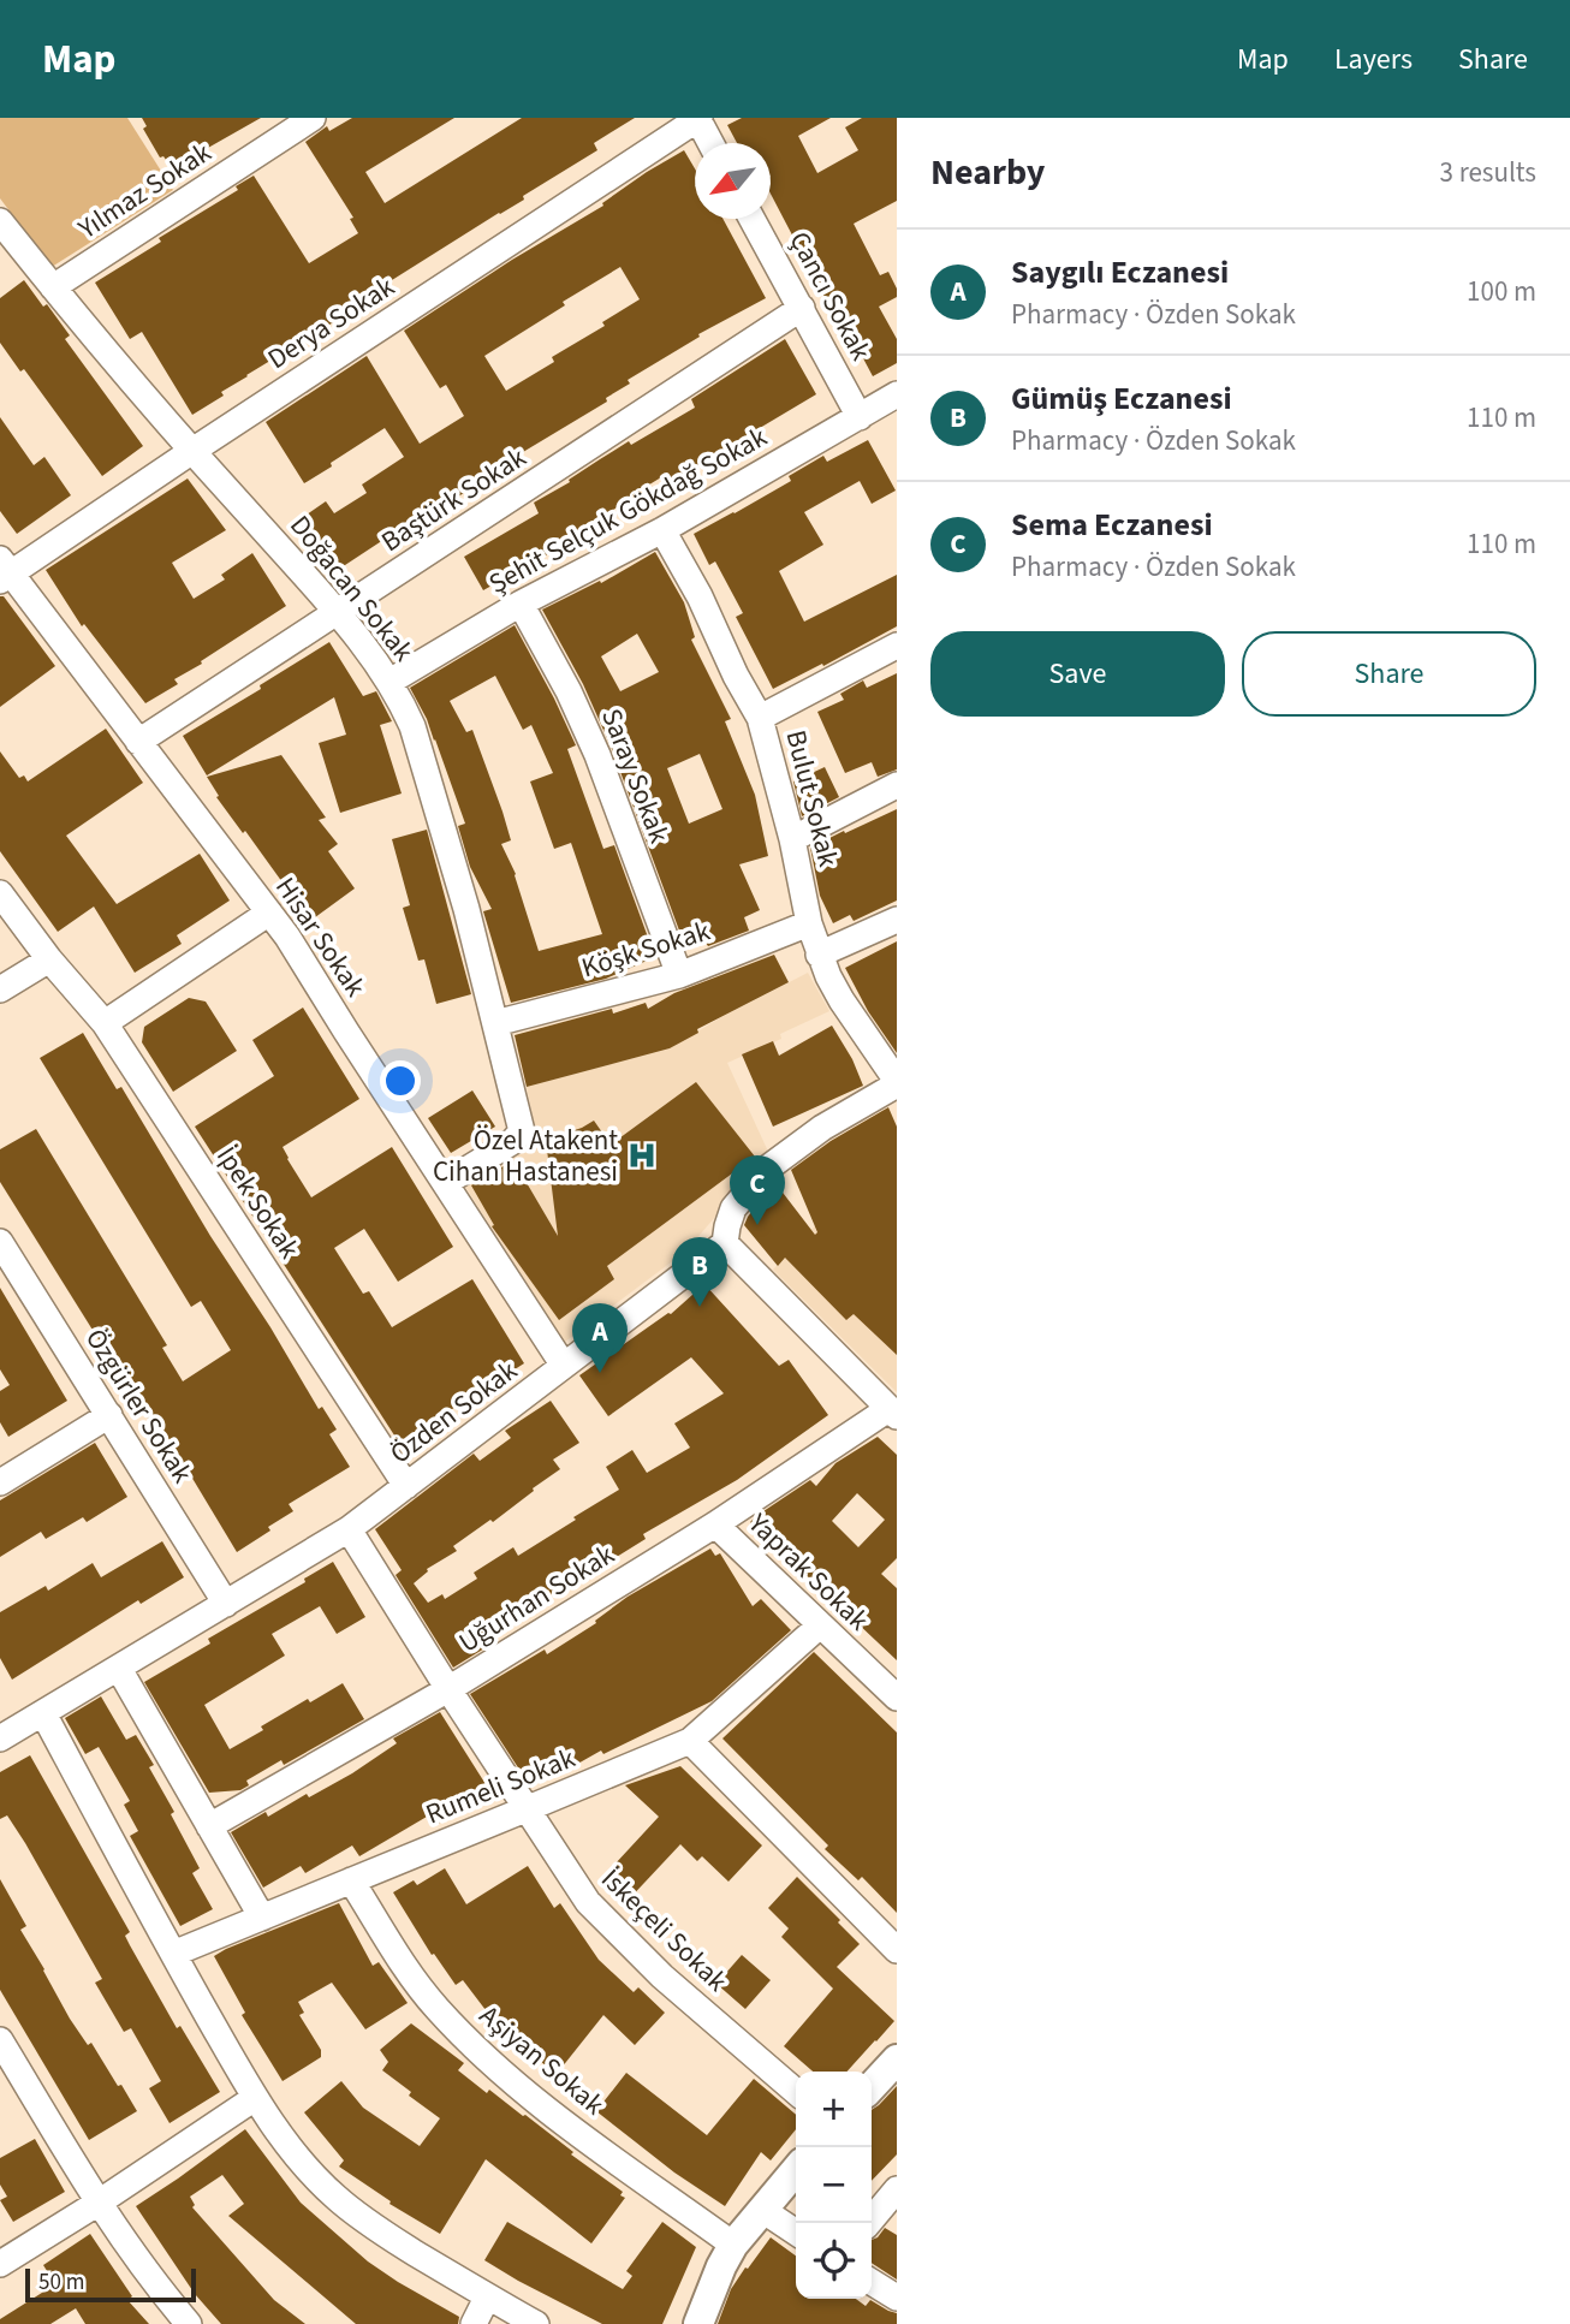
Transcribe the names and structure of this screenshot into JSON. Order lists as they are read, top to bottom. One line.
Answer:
{"streets":{"street":["Yılmaz Sokak","Çancı Sokak","Derya Sokak","Baştürk Sokak","Şehit Selçuk Gökdağ Sokak","Doğacan Sokak","Saray Sokak","Bulut Sokak","Hisar Sokak","Köşk Sokak","İpek Sokak","Özgürler Sokak","Özden Sokak","Yaprak Sokak","Uğurhan Sokak","Rumeli Sokak","İskeçeli Sokak","Aşiyan Sokak"]},"crossings":[["Yılmaz Sokak","Doğacan Sokak"],["Çancı Sokak","Baştürk Sokak"],["Çancı Sokak","Şehit Selçuk Gökdağ Sokak"],["Derya Sokak","Doğacan Sokak"],["Derya Sokak","Hisar Sokak"],["Baştürk Sokak","Doğacan Sokak"],["Baştürk Sokak","Hisar Sokak"],["Şehit Selçuk Gökdağ Sokak","Doğacan Sokak"],["Şehit Selçuk Gökdağ Sokak","Saray Sokak"],["Şehit Selçuk Gökdağ Sokak","Bulut Sokak"],["Doğacan Sokak","Hisar Sokak"],["Doğacan Sokak","Köşk Sokak"],["Saray Sokak","Köşk Sokak"],["Bulut Sokak","Köşk Sokak"],["Hisar Sokak","Özden Sokak"],["İpek Sokak","Özden Sokak"],["Özgürler Sokak","Özden Sokak"],["Özden Sokak","İskeçeli Sokak"],["Yaprak Sokak","Uğurhan Sokak"],["Yaprak Sokak","Rumeli Sokak"],["Uğurhan Sokak","İskeçeli Sokak"],["Rumeli Sokak","İskeçeli Sokak"],["Rumeli Sokak","Aşiyan Sokak"]],"places":{"hospital":["Özel Atakent Cihan Hastanesi"]},"scale_bar":"50 m","north":"bottom left","page":{"header":"Map","nav":["Map","Layers","Share"],"heading":["Nearby","3 results"],"list":[{"mark":"A","name":"Saygılı Eczanesi","note":"Pharmacy · Özden Sokak","value":"100 m"},{"mark":"B","name":"Gümüş Eczanesi","note":"Pharmacy · Özden Sokak","value":"110 m"},{"mark":"C","name":"Sema Eczanesi","note":"Pharmacy · Özden Sokak","value":"110 m"}],"buttons":["Save","Share"],"pins":["C","B","A"],"map_buttons":["+","−"],"scale":"50 m"}}
